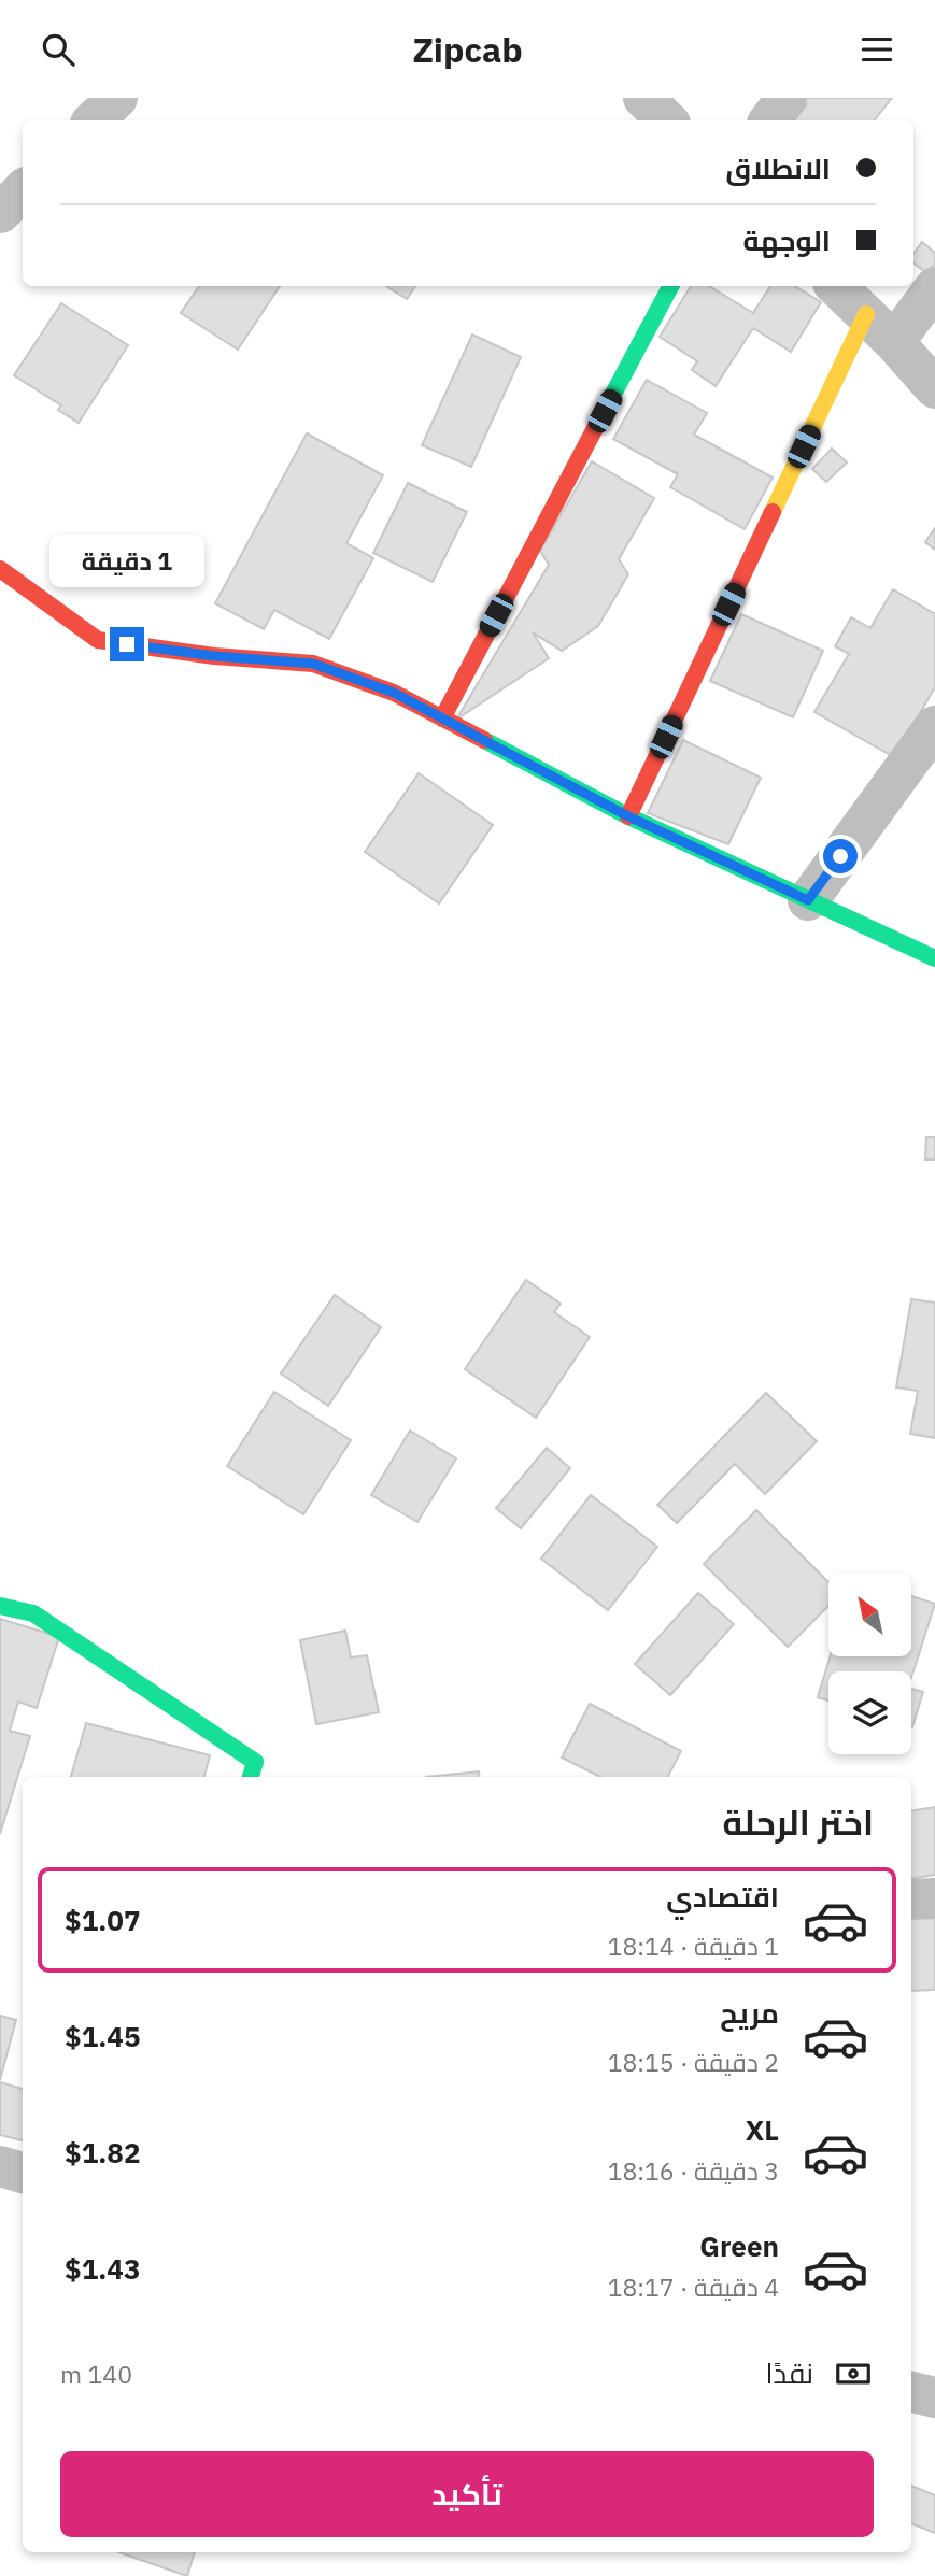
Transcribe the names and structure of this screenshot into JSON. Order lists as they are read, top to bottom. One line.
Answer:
{"north":"top left","page":{"header":"Zipcab","banner":["الانطلاق","الوجهة"],"bubble":"1 دقيقة","heading":"اختر الرحلة","list":[{"name":"اقتصادي","note":"1 دقيقة · 18:14","value":"$1.07"},{"name":"مريح","note":"2 دقيقة · 18:15","value":"$1.45"},{"name":"XL","note":"3 دقيقة · 18:16","value":"$1.82"},{"name":"Green","note":"4 دقيقة · 18:17","value":"$1.43"}],"pay":["نقدًا","140 m"],"buttons":"تأكيد"}}
